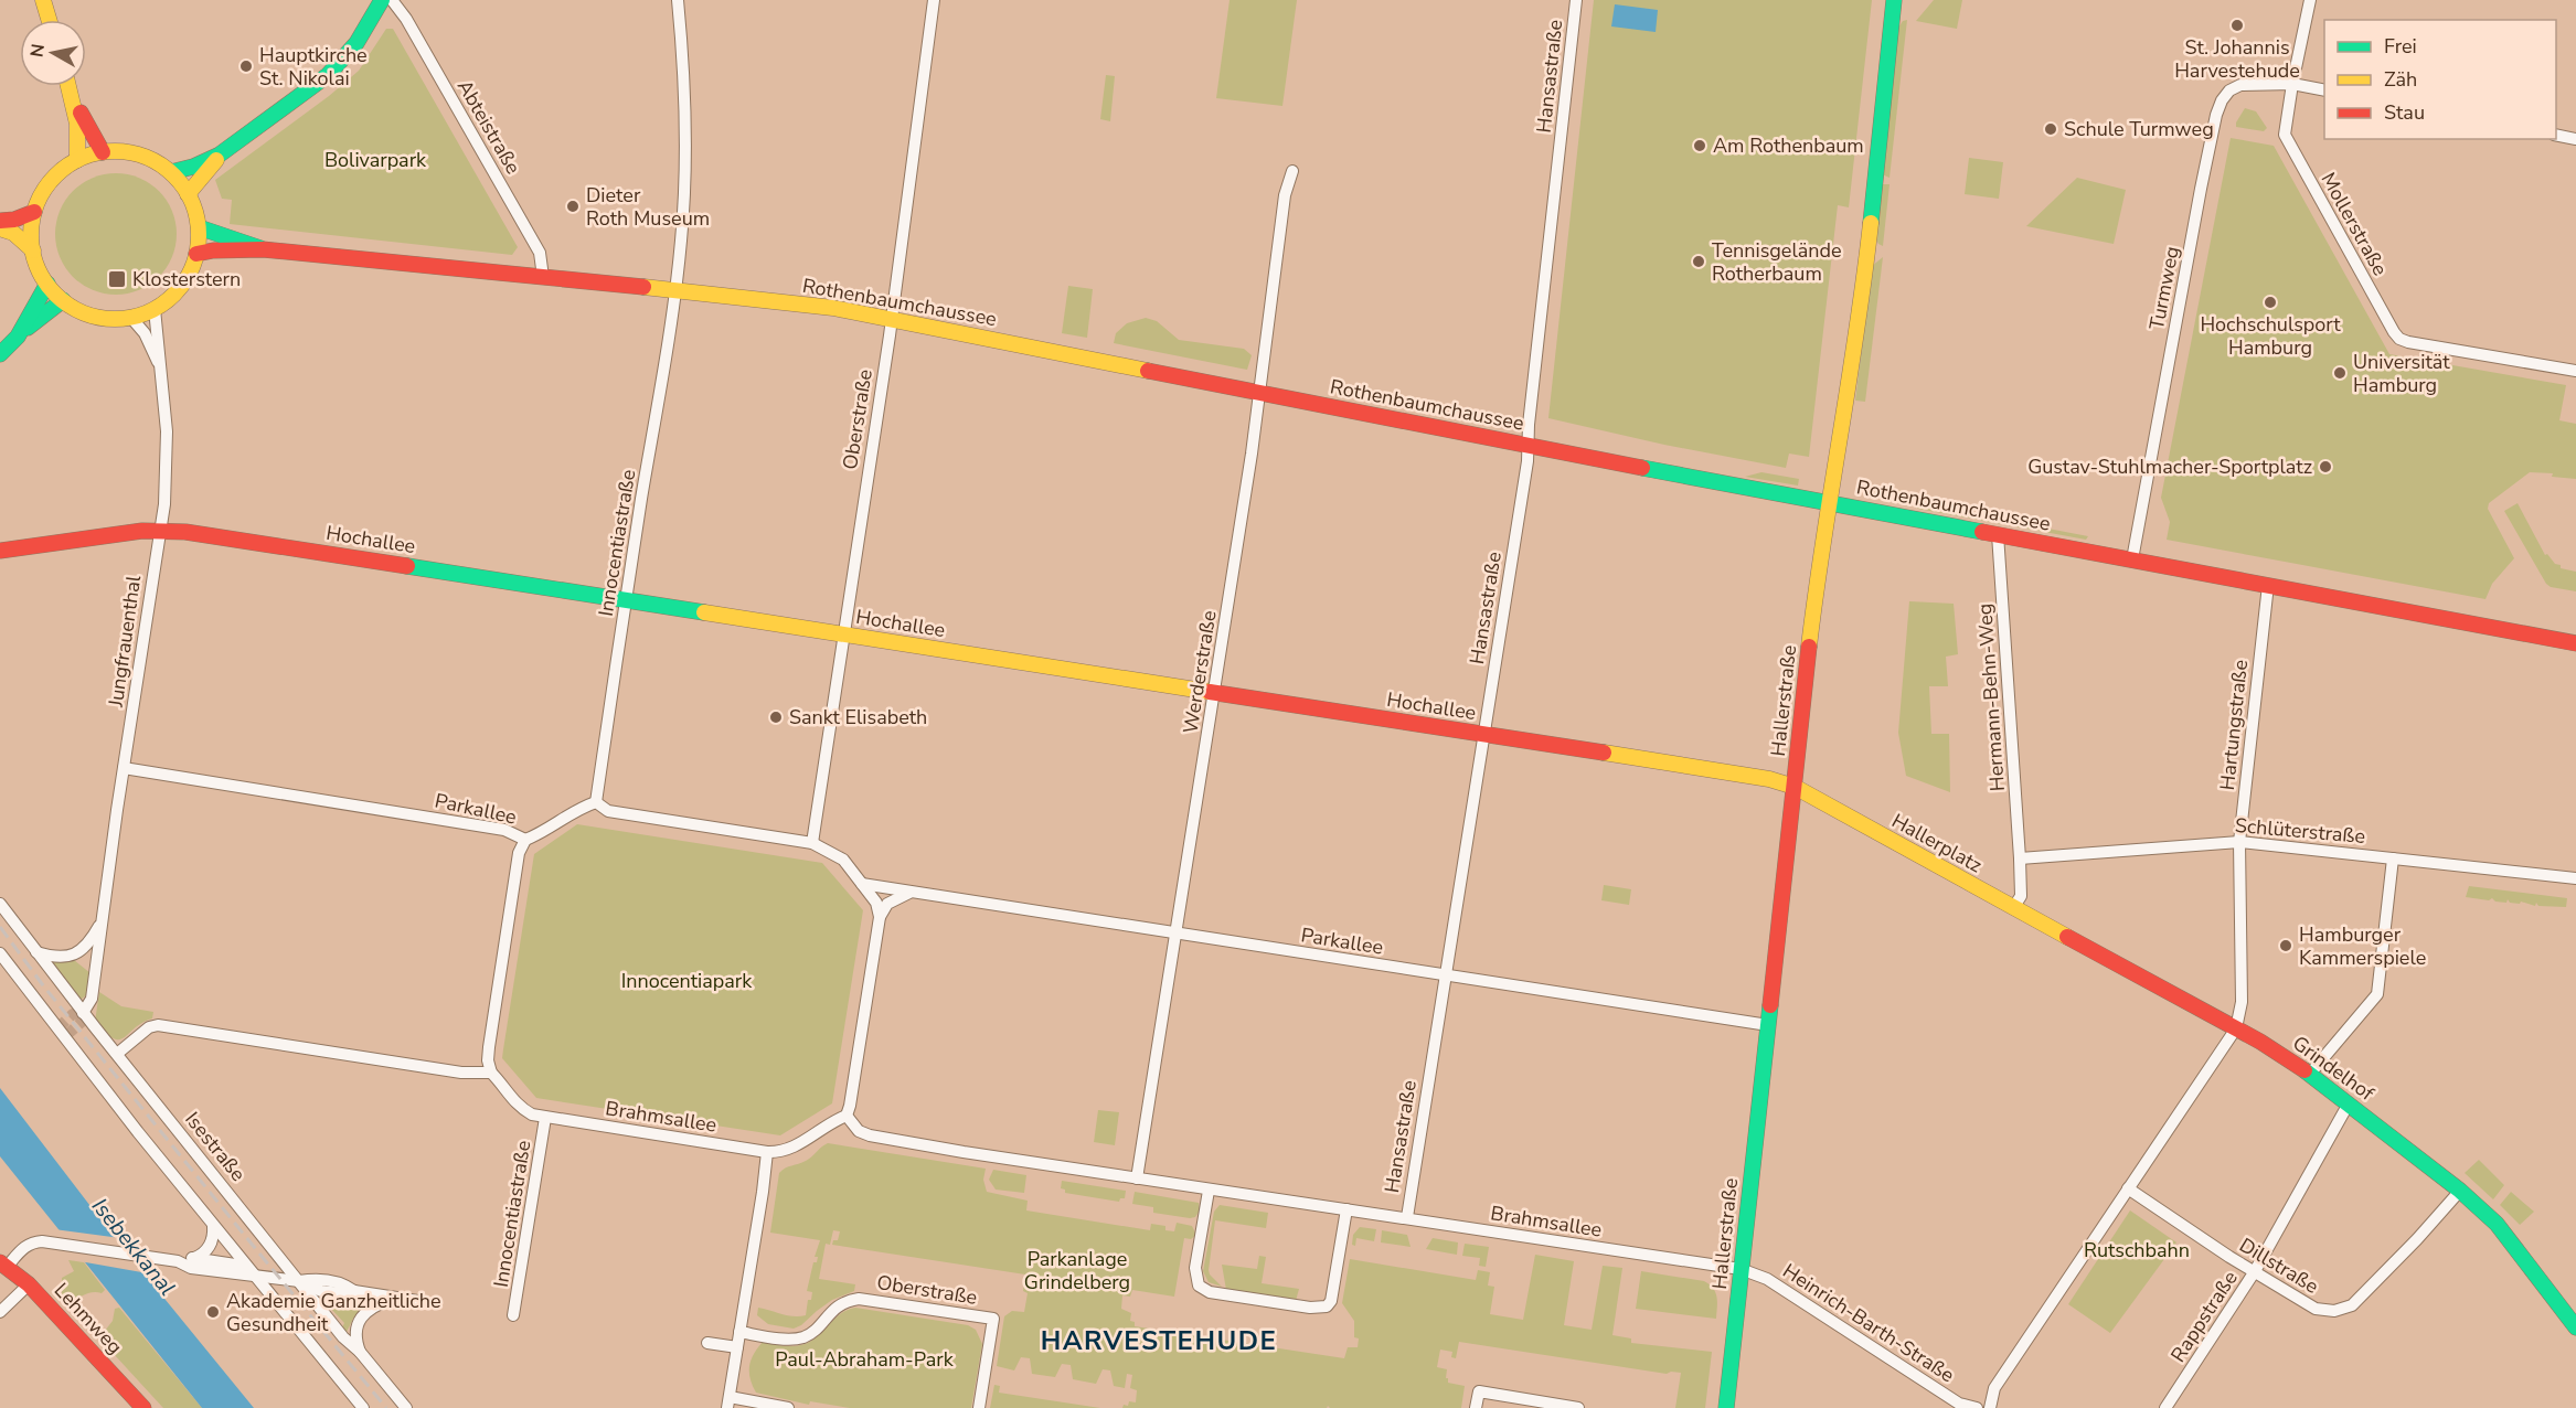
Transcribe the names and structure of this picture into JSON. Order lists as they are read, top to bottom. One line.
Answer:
{"streets":{"main road":["Rothenbaumchaussee","Hochallee","Hallerstraße","Hallerplatz","Grindelhof","Lehmweg"],"street":["Hansastraße","Abteistraße","Mollerstraße","Turmweg","Oberstraße","Innocentiastraße","Jungfrauenthal","Werderstraße","Hermann-Behn-Weg","Hartungstraße","Parkallee","Schlüterstraße","Brahmsallee","Isestraße","Dillstraße","Rappstraße","Heinrich-Barth-Straße"]},"crossings":[["Hansastraße","Rothenbaumchaussee"],["Hansastraße","Hochallee"],["Hansastraße","Parkallee"],["Hansastraße","Brahmsallee"],["Abteistraße","Rothenbaumchaussee"],["Mollerstraße","Turmweg"],["Turmweg","Rothenbaumchaussee"],["Rothenbaumchaussee","Oberstraße"],["Rothenbaumchaussee","Innocentiastraße"],["Rothenbaumchaussee","Jungfrauenthal"],["Rothenbaumchaussee","Werderstraße"],["Rothenbaumchaussee","Hermann-Behn-Weg"],["Rothenbaumchaussee","Hallerstraße"],["Rothenbaumchaussee","Hartungstraße"],["Oberstraße","Hochallee"],["Hochallee","Innocentiastraße"],["Hochallee","Jungfrauenthal"],["Hochallee","Werderstraße"],["Hochallee","Hallerstraße"],["Hochallee","Hallerplatz"],["Innocentiastraße","Parkallee"],["Innocentiastraße","Brahmsallee"],["Jungfrauenthal","Parkallee"],["Jungfrauenthal","Isestraße"],["Werderstraße","Parkallee"],["Werderstraße","Brahmsallee"],["Hermann-Behn-Weg","Schlüterstraße"],["Hallerstraße","Parkallee"],["Hallerstraße","Hallerplatz"],["Hallerstraße","Brahmsallee"],["Hallerstraße","Heinrich-Barth-Straße"],["Hartungstraße","Schlüterstraße"],["Hartungstraße","Grindelhof"],["Hallerplatz","Grindelhof"],["Grindelhof","Dillstraße"],["Grindelhof","Rappstraße"],["Brahmsallee","Heinrich-Barth-Straße"],["Dillstraße","Rappstraße"]],"districts":["HARVESTEHUDE"],"water":["Isebekkanal"],"parks":["Bolivarpark","Innocentiapark","Rutschbahn","Parkanlage Grindelberg","Paul-Abraham-Park"],"places":{"other":["St. Johannis Harvestehude","Hauptkirche St. Nikolai","Schule Turmweg","Am Rothenbaum","Dieter Roth Museum","Tennisgelände Rotherbaum","Hochschulsport Hamburg","Universität Hamburg","Gustav-Stuhlmacher-Sportplatz","Sankt Elisabeth","Hamburger Kammerspiele","Akademie Ganzheitliche Gesundheit"],"transit":["Klosterstern"]},"legend":["Frei","Zäh","Stau"],"north":"left"}
